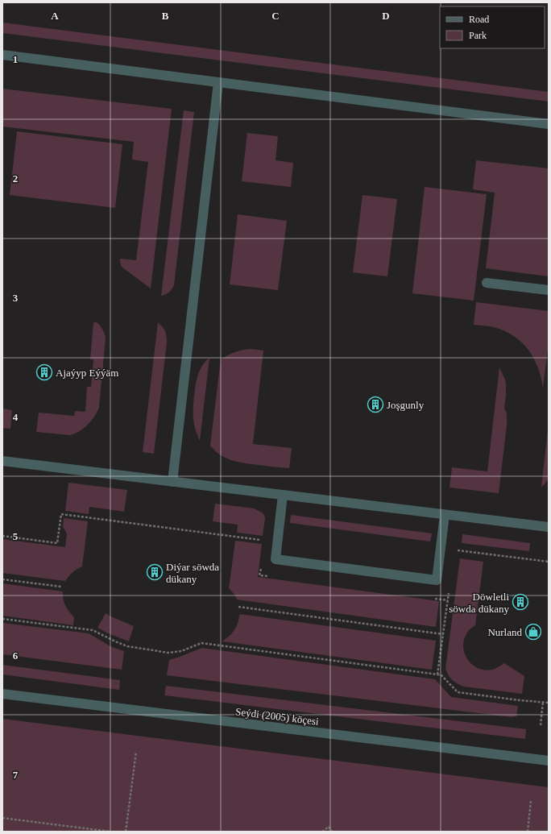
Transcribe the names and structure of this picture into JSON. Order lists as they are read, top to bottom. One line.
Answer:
{"streets":{"street":["Seýdi (2005) köçesi"]},"places":{"building":["Ajaýyp Eýýäm","Joşgunly","Diýar söwda dükany","Döwletli söwda dükany"],"shop":["Nurland"]},"legend":["Road","Park"],"grid":{"columns":["A","B","C","D"],"rows":["1","2","3","4","5","6","7"]}}
